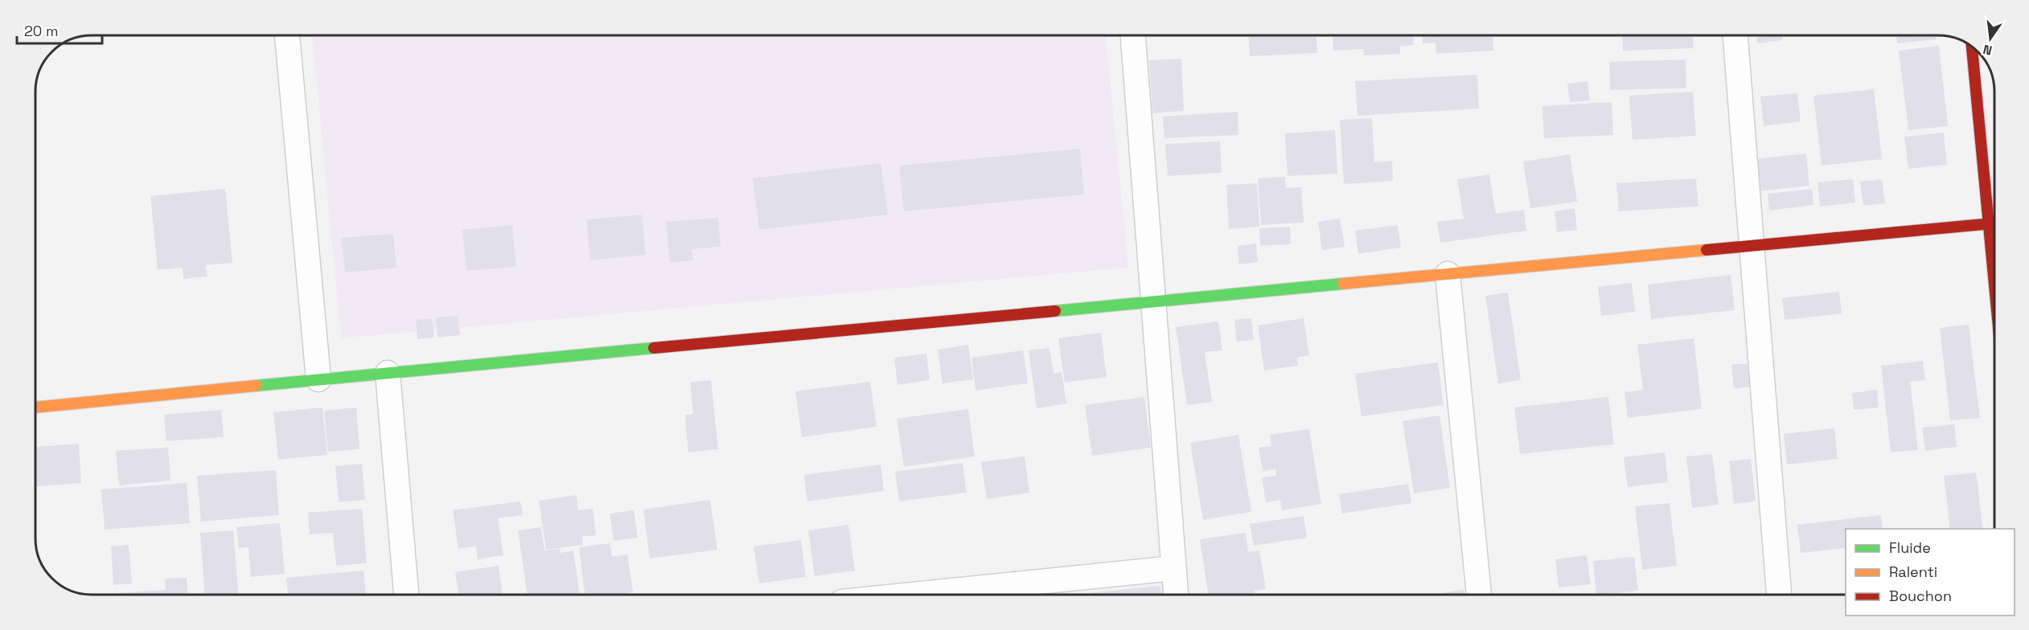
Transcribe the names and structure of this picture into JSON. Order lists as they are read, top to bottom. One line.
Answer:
{"legend":["Fluide","Ralenti","Bouchon"],"scale_bar":"20 m","north":"bottom"}
